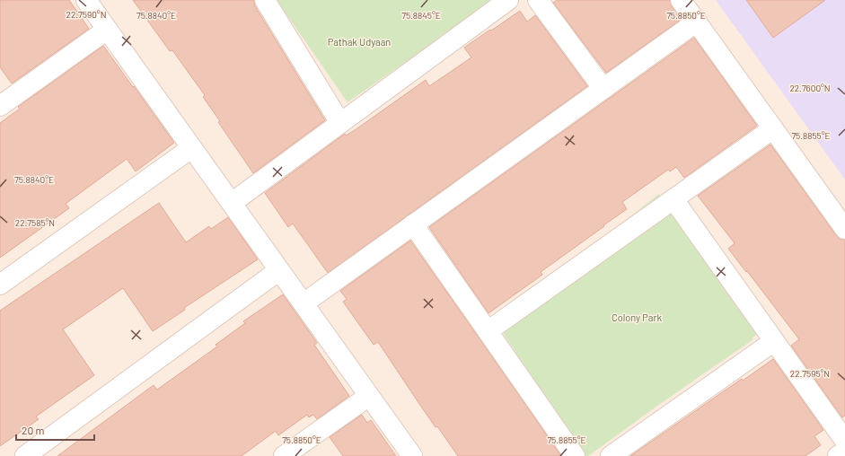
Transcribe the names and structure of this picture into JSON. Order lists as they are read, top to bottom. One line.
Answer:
{"parks":["Pathak Udyaan","Colony Park"],"scale_bar":"20 m","coordinates":["22.7590°N","75.8845°E","75.8840°E","75.8850°E","22.7600°N","75.8855°E","22.7585°N","22.7595°N"]}
